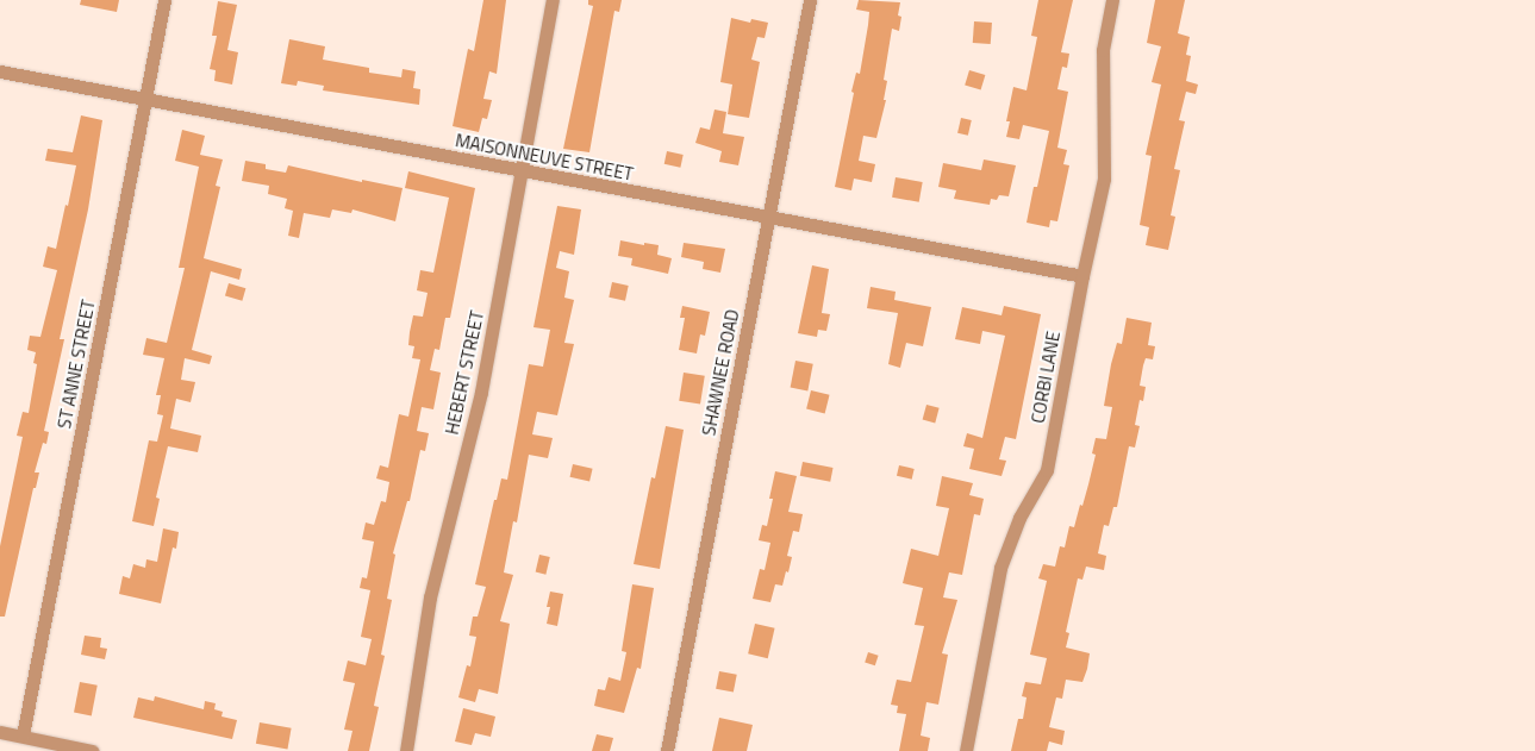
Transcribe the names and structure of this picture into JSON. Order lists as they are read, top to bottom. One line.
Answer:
{"streets":{"street":["MAISONNEUVE STREET","ST ANNE STREET","HEBERT STREET","SHAWNEE ROAD","CORBI LANE"]},"crossings":[["MAISONNEUVE STREET","ST ANNE STREET"],["MAISONNEUVE STREET","HEBERT STREET"],["MAISONNEUVE STREET","SHAWNEE ROAD"],["MAISONNEUVE STREET","CORBI LANE"]]}
